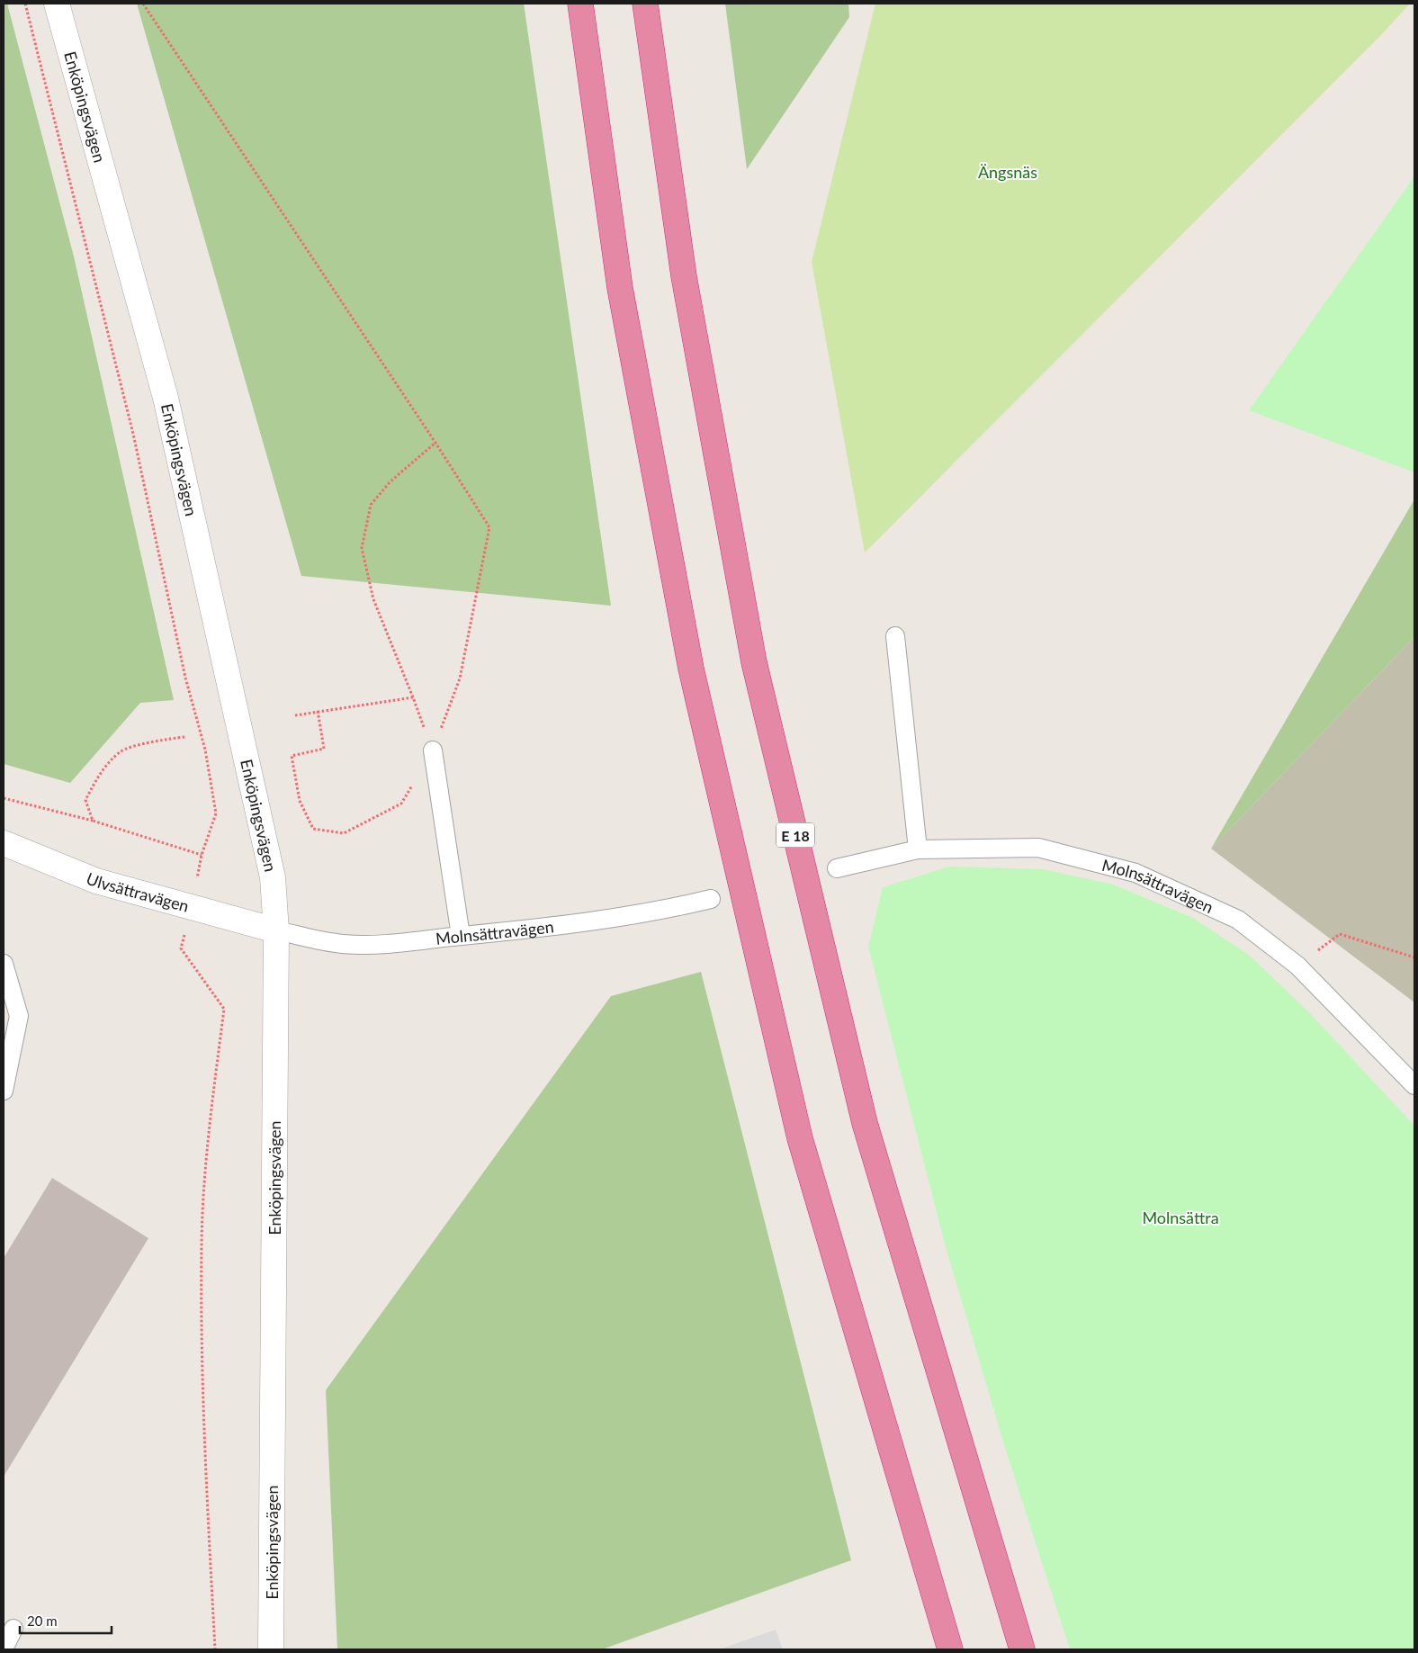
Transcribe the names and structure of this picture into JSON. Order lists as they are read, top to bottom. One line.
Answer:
{"streets":{"highway":["E 18"],"street":["Enköpingsvägen","Ulvsättravägen"],"lane":["Molnsättravägen"]},"crossings":[["Enköpingsvägen","Molnsättravägen"],["Enköpingsvägen","Ulvsättravägen"],["Molnsättravägen","Ulvsättravägen"]],"parks":["Ängsnäs","Molnsättra"],"scale_bar":"20 m"}
